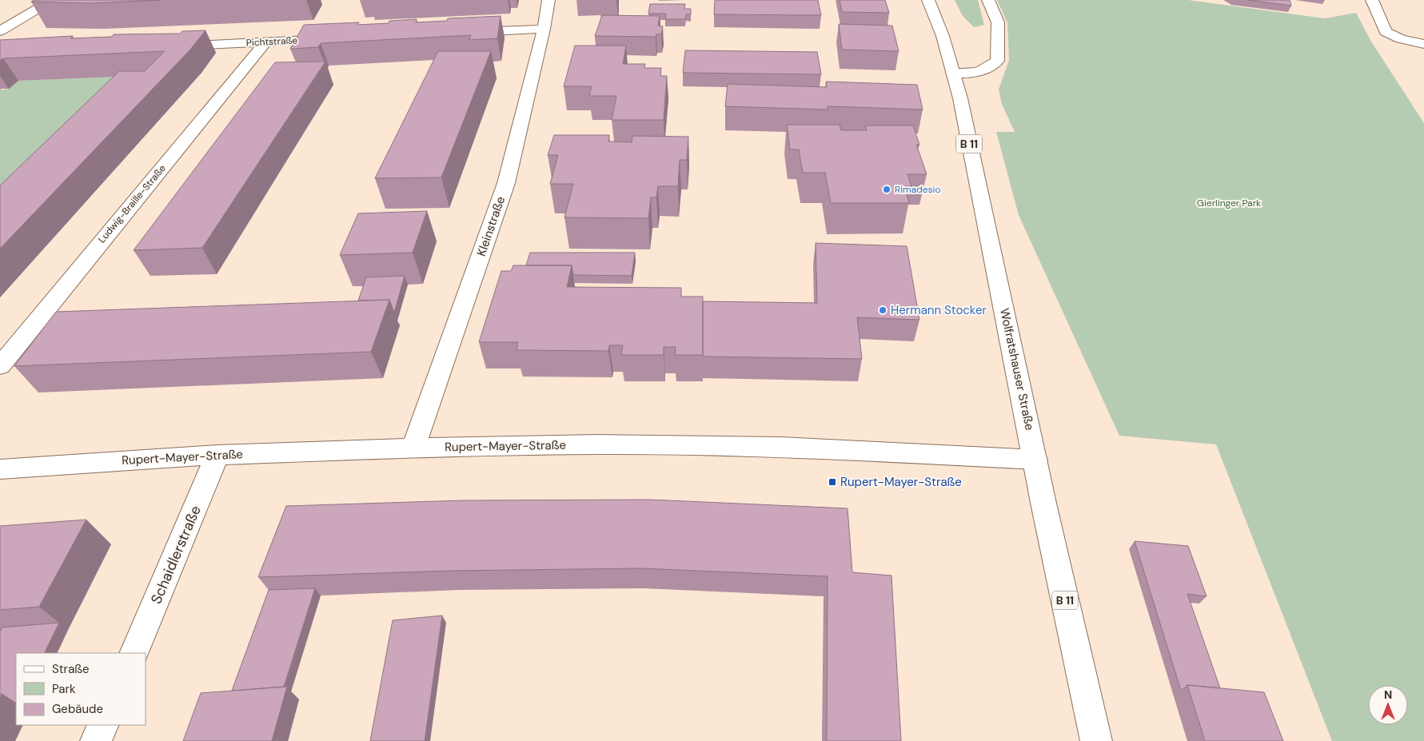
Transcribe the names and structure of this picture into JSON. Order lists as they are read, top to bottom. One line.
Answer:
{"streets":{"street":["Pichtstraße","B 11","Ludwig-Braille-Straße","Kleinstraße","Wolfratshauser Straße","Rupert-Mayer-Straße","Schaidlerstraße"]},"crossings":[["Pichtstraße","Ludwig-Braille-Straße"],["Kleinstraße","Rupert-Mayer-Straße"],["Wolfratshauser Straße","Rupert-Mayer-Straße"],["Rupert-Mayer-Straße","Schaidlerstraße"]],"parks":["Gierlinger Park"],"places":{"other":["Rimadesio","Hermann Stocker"],"transit":["Rupert-Mayer-Straße"]},"legend":["Straße","Park","Gebäude"],"north":"top"}
